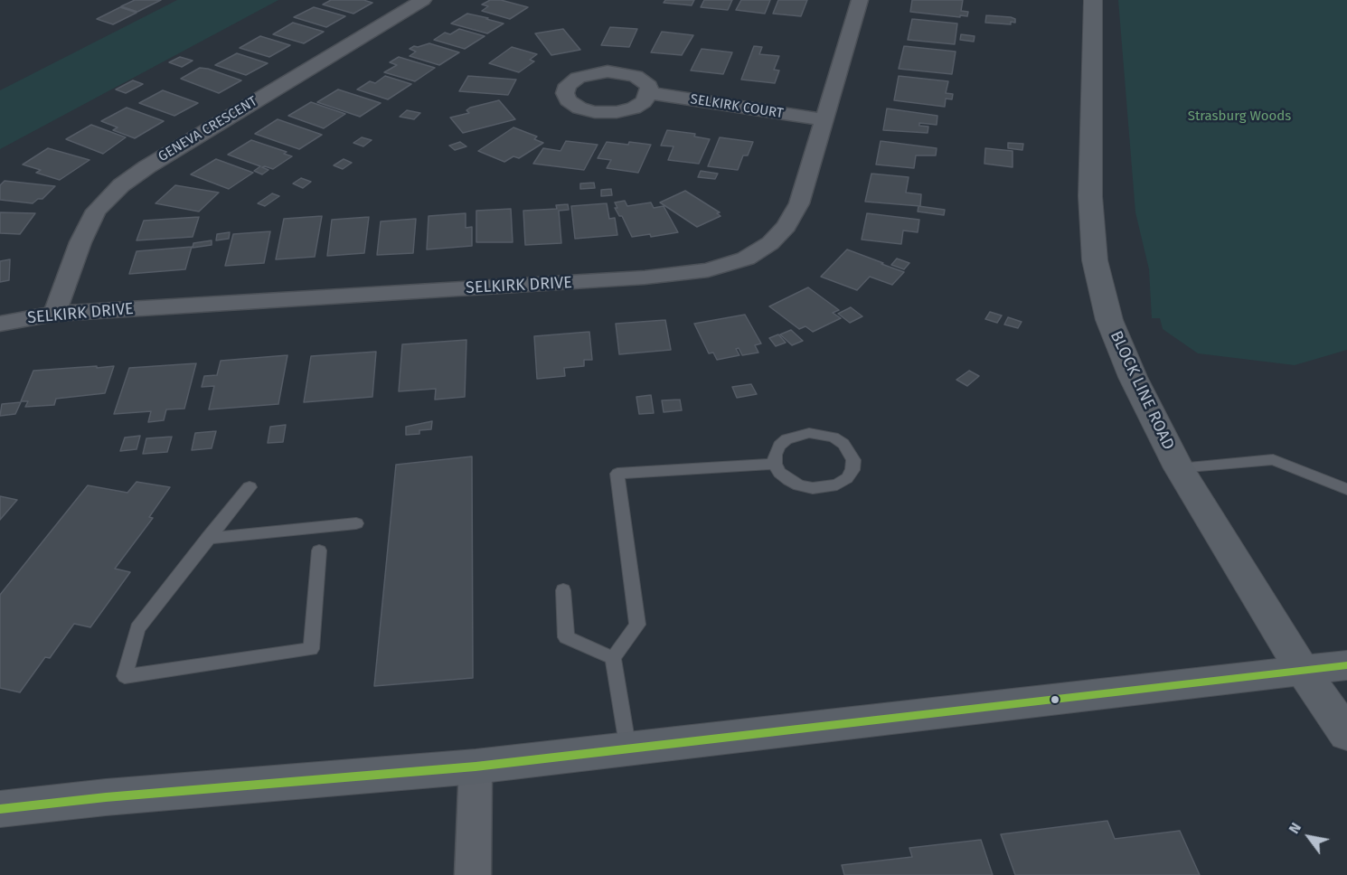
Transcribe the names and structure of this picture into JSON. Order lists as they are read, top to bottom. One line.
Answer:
{"streets":{"street":["SELKIRK COURT","GENEVA CRESCENT","SELKIRK DRIVE","BLOCK LINE ROAD"]},"crossings":[["SELKIRK COURT","SELKIRK DRIVE"],["GENEVA CRESCENT","SELKIRK DRIVE"]],"parks":["Strasburg Woods"],"north":"top left"}
